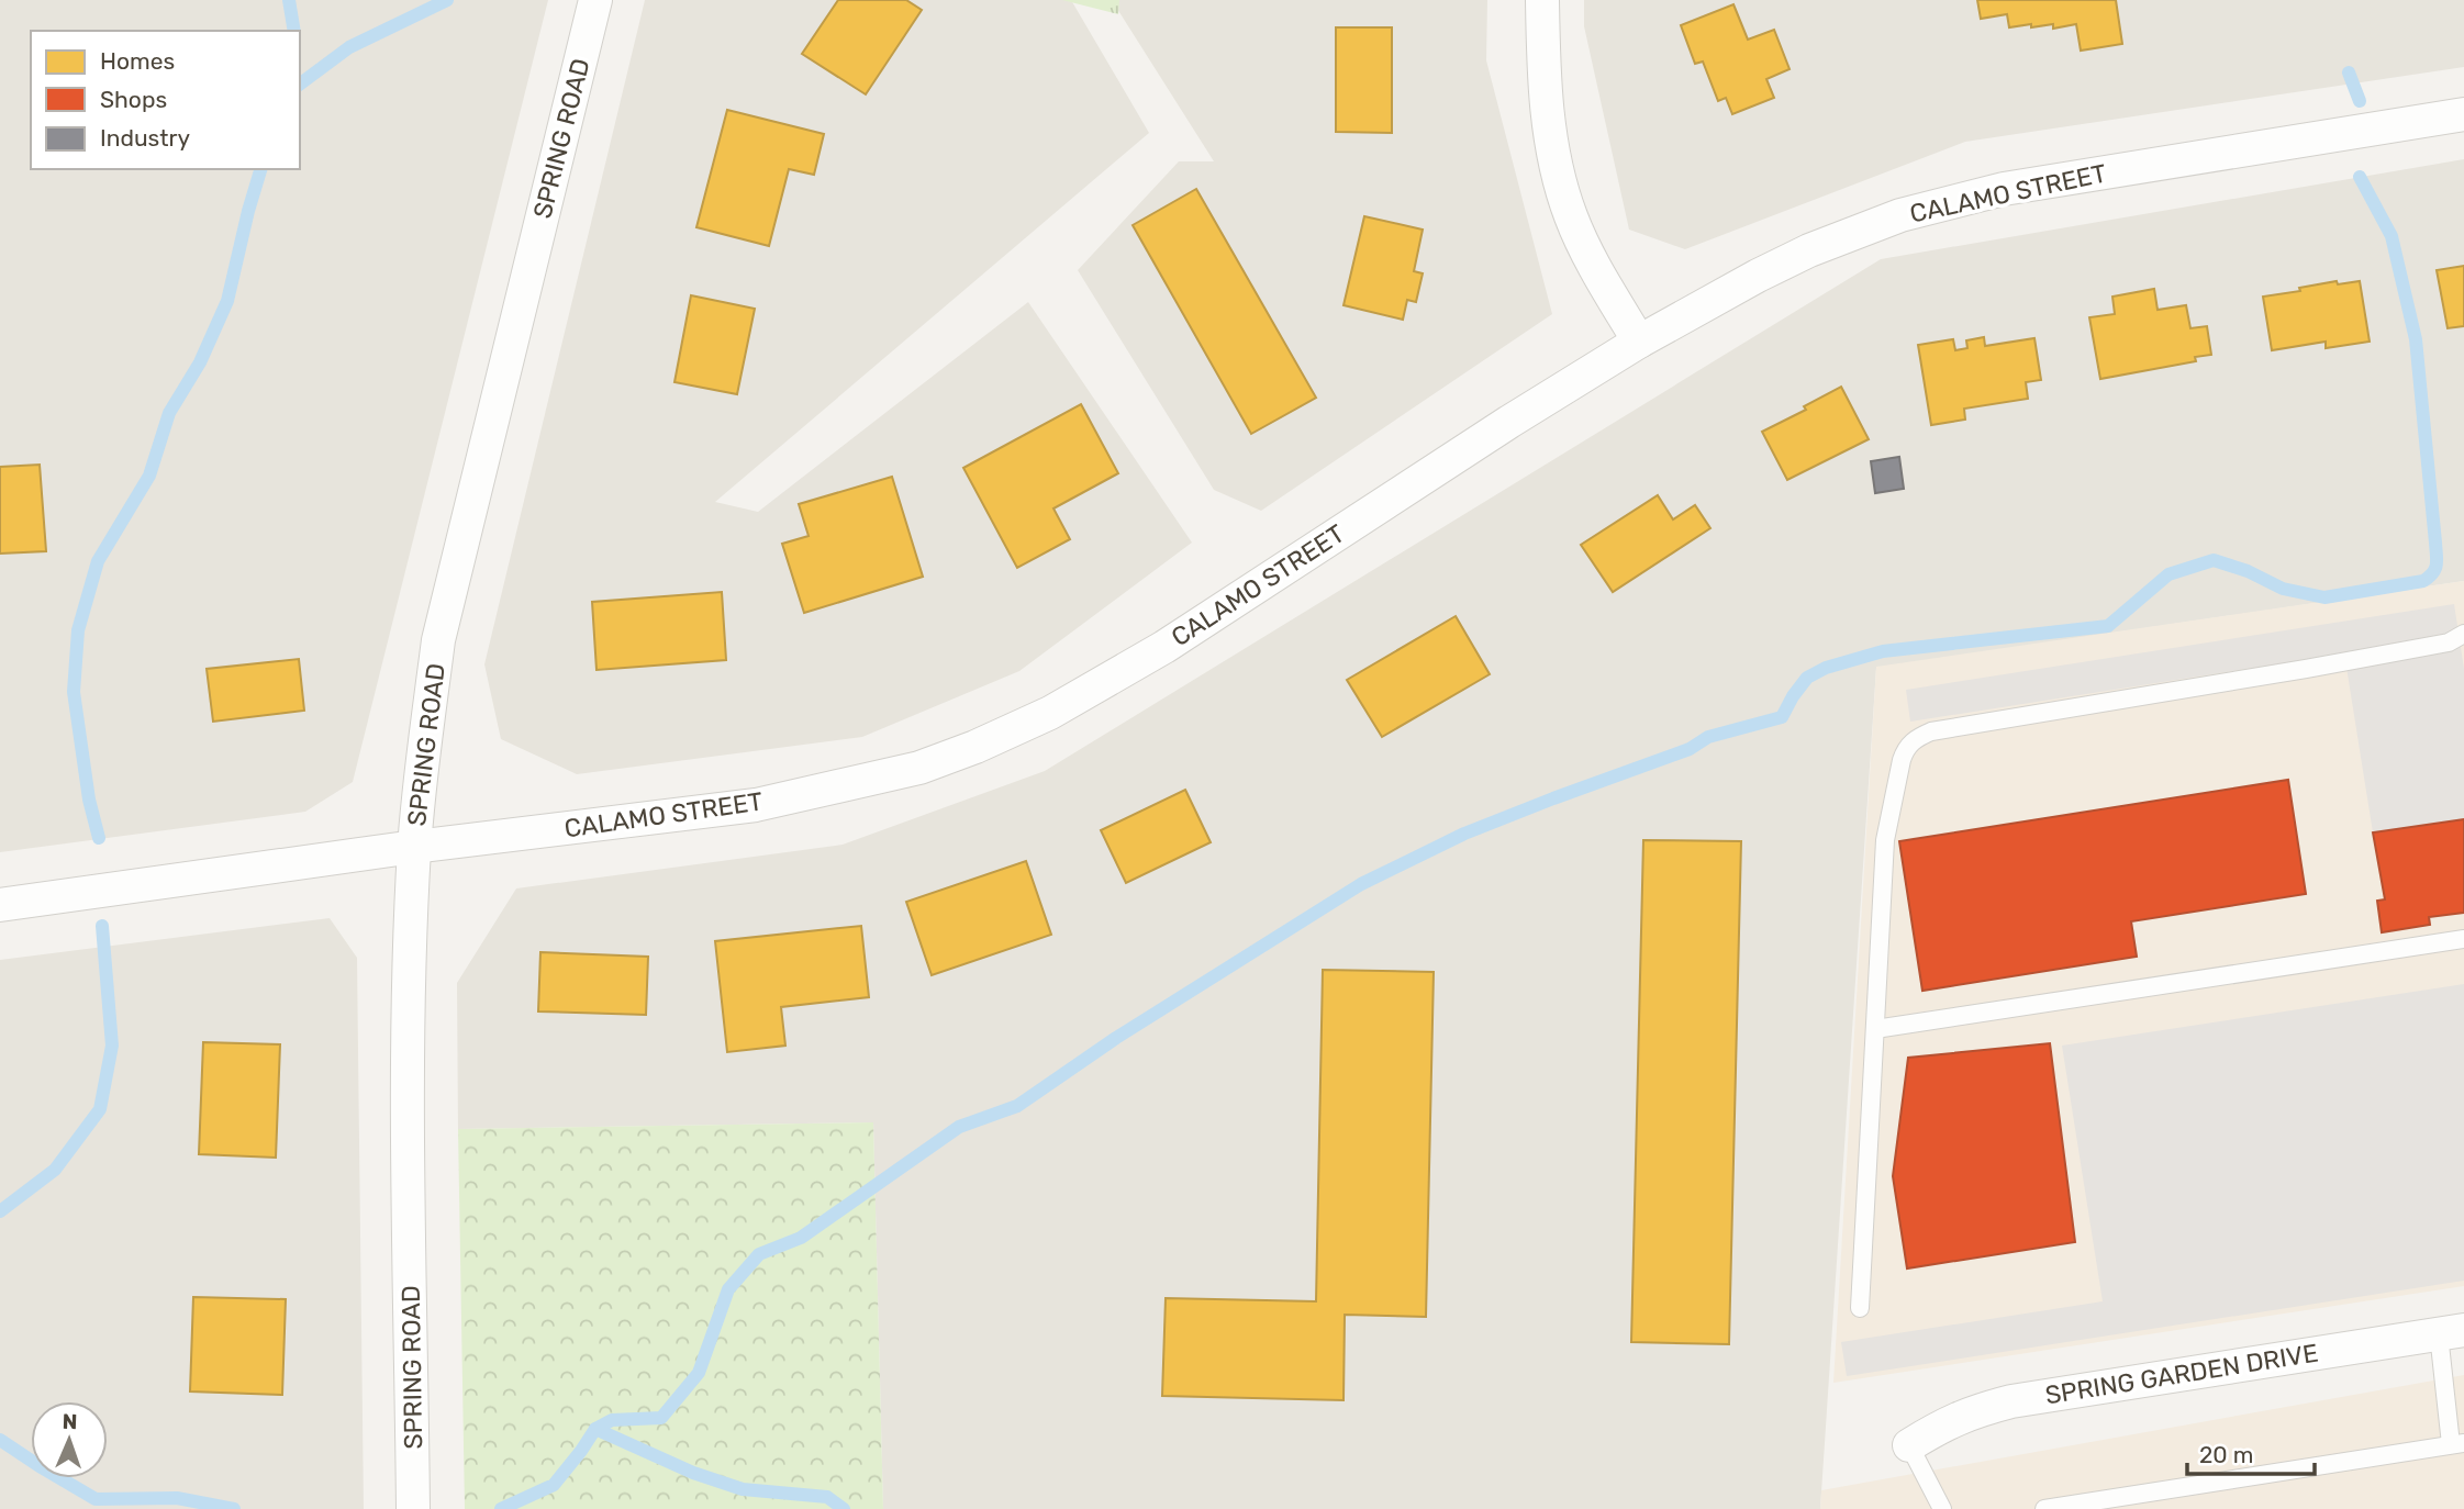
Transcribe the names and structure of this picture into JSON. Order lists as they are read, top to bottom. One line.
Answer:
{"streets":{"street":["SPRING ROAD","CALAMO STREET","SPRING GARDEN DRIVE"]},"crossings":[["SPRING ROAD","CALAMO STREET"]],"legend":["Homes","Shops","Industry"],"scale_bar":"20 m","north":"top"}
